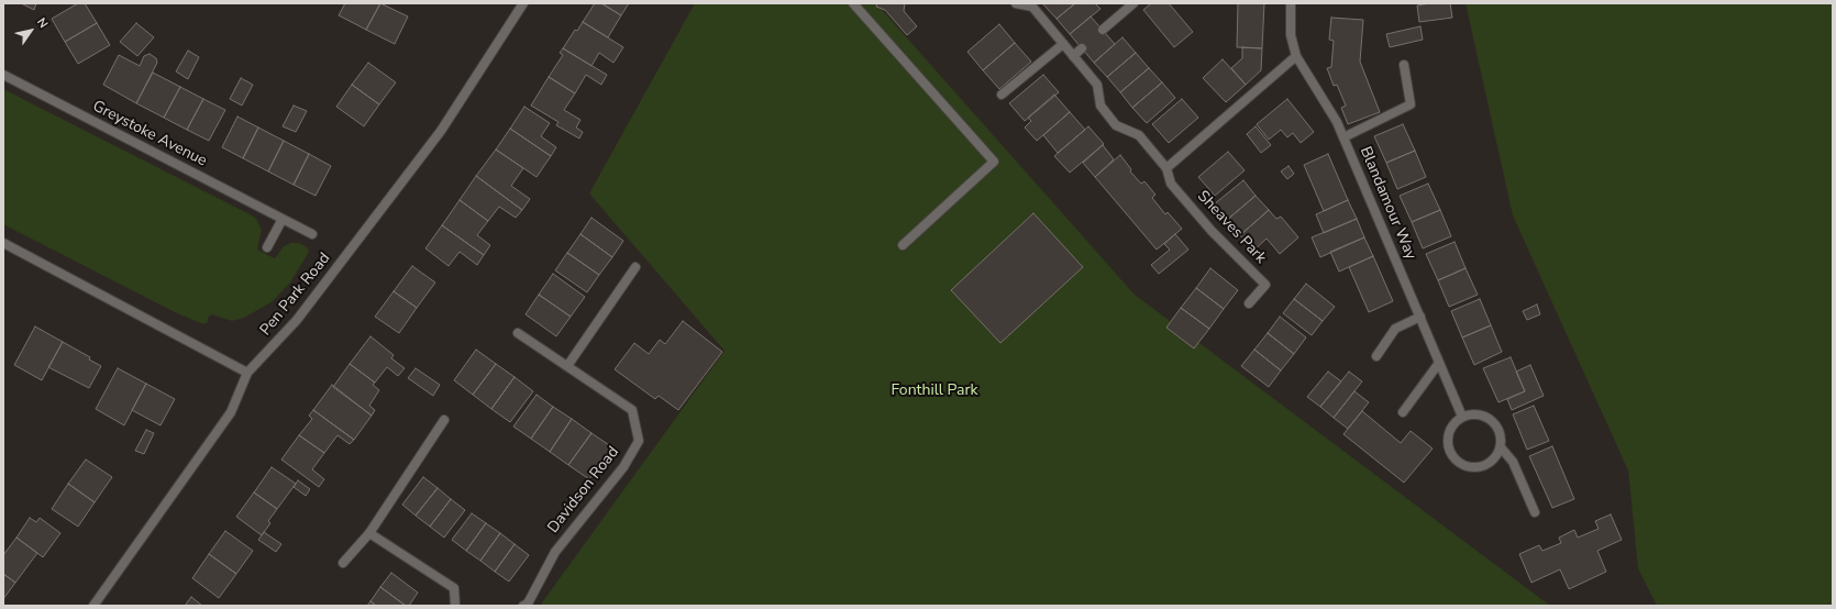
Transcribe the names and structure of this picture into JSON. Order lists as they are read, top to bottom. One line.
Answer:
{"streets":{"street":["Greystoke Avenue","Blandamour Way","Sheaves Park","Pen Park Road","Davidson Road"]},"parks":["Fonthill Park"],"north":"top right"}
